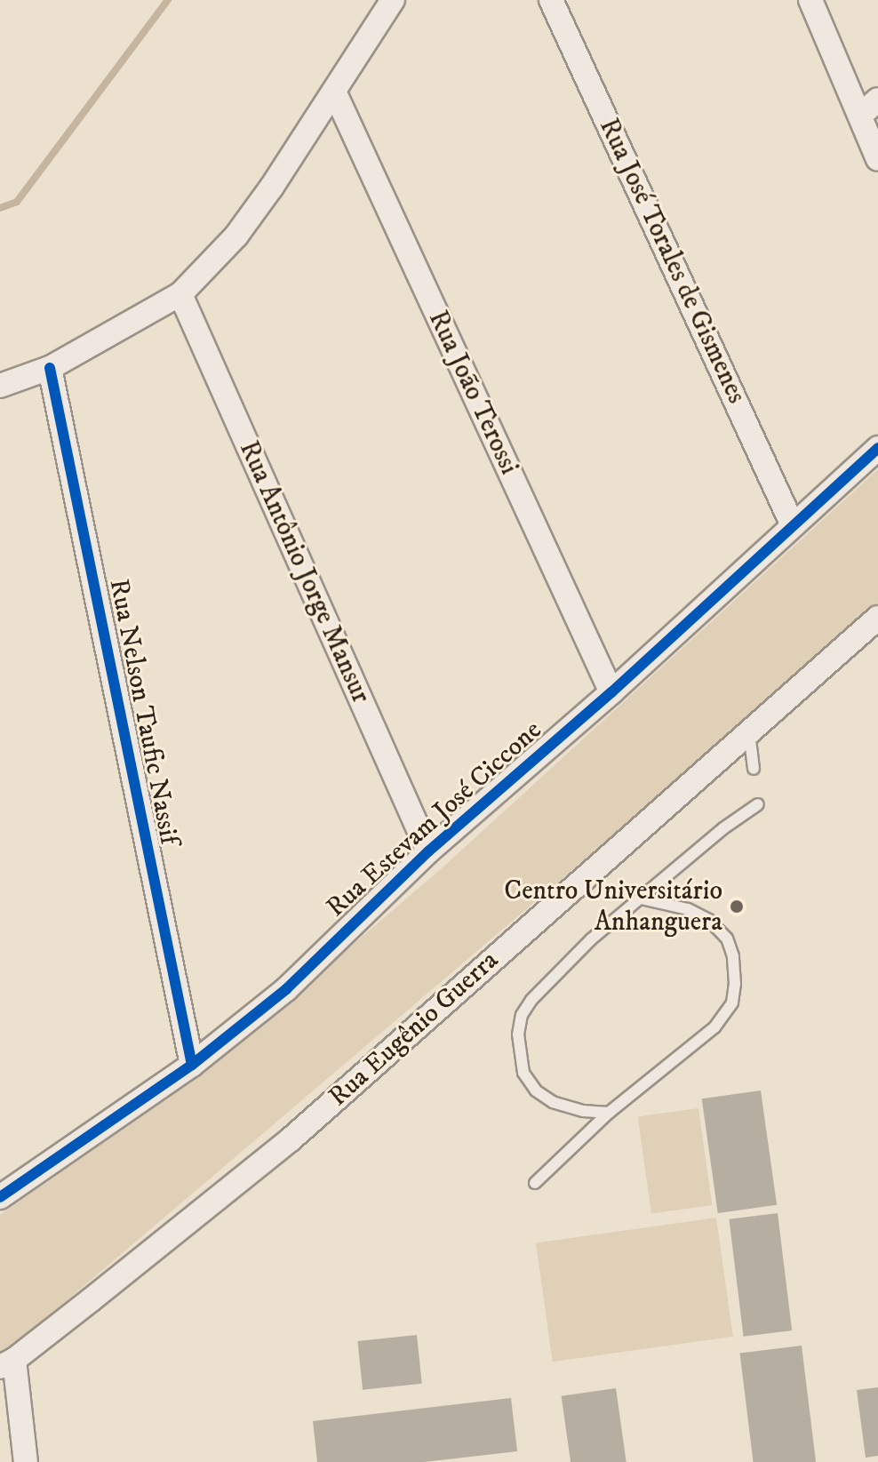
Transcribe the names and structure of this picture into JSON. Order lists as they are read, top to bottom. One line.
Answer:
{"streets":{"street":["Rua José Torales de Gismenes","Rua João Terossi","Rua Antônio Jorge Mansur","Rua Nelson Taufic Nassif","Rua Estevam José Ciccone","Rua Eugênio Guerra"]},"crossings":[["Rua José Torales de Gismenes","Rua Estevam José Ciccone"],["Rua João Terossi","Rua Estevam José Ciccone"],["Rua Antônio Jorge Mansur","Rua Estevam José Ciccone"],["Rua Nelson Taufic Nassif","Rua Estevam José Ciccone"]],"places":["Centro Universitário Anhanguera"]}
